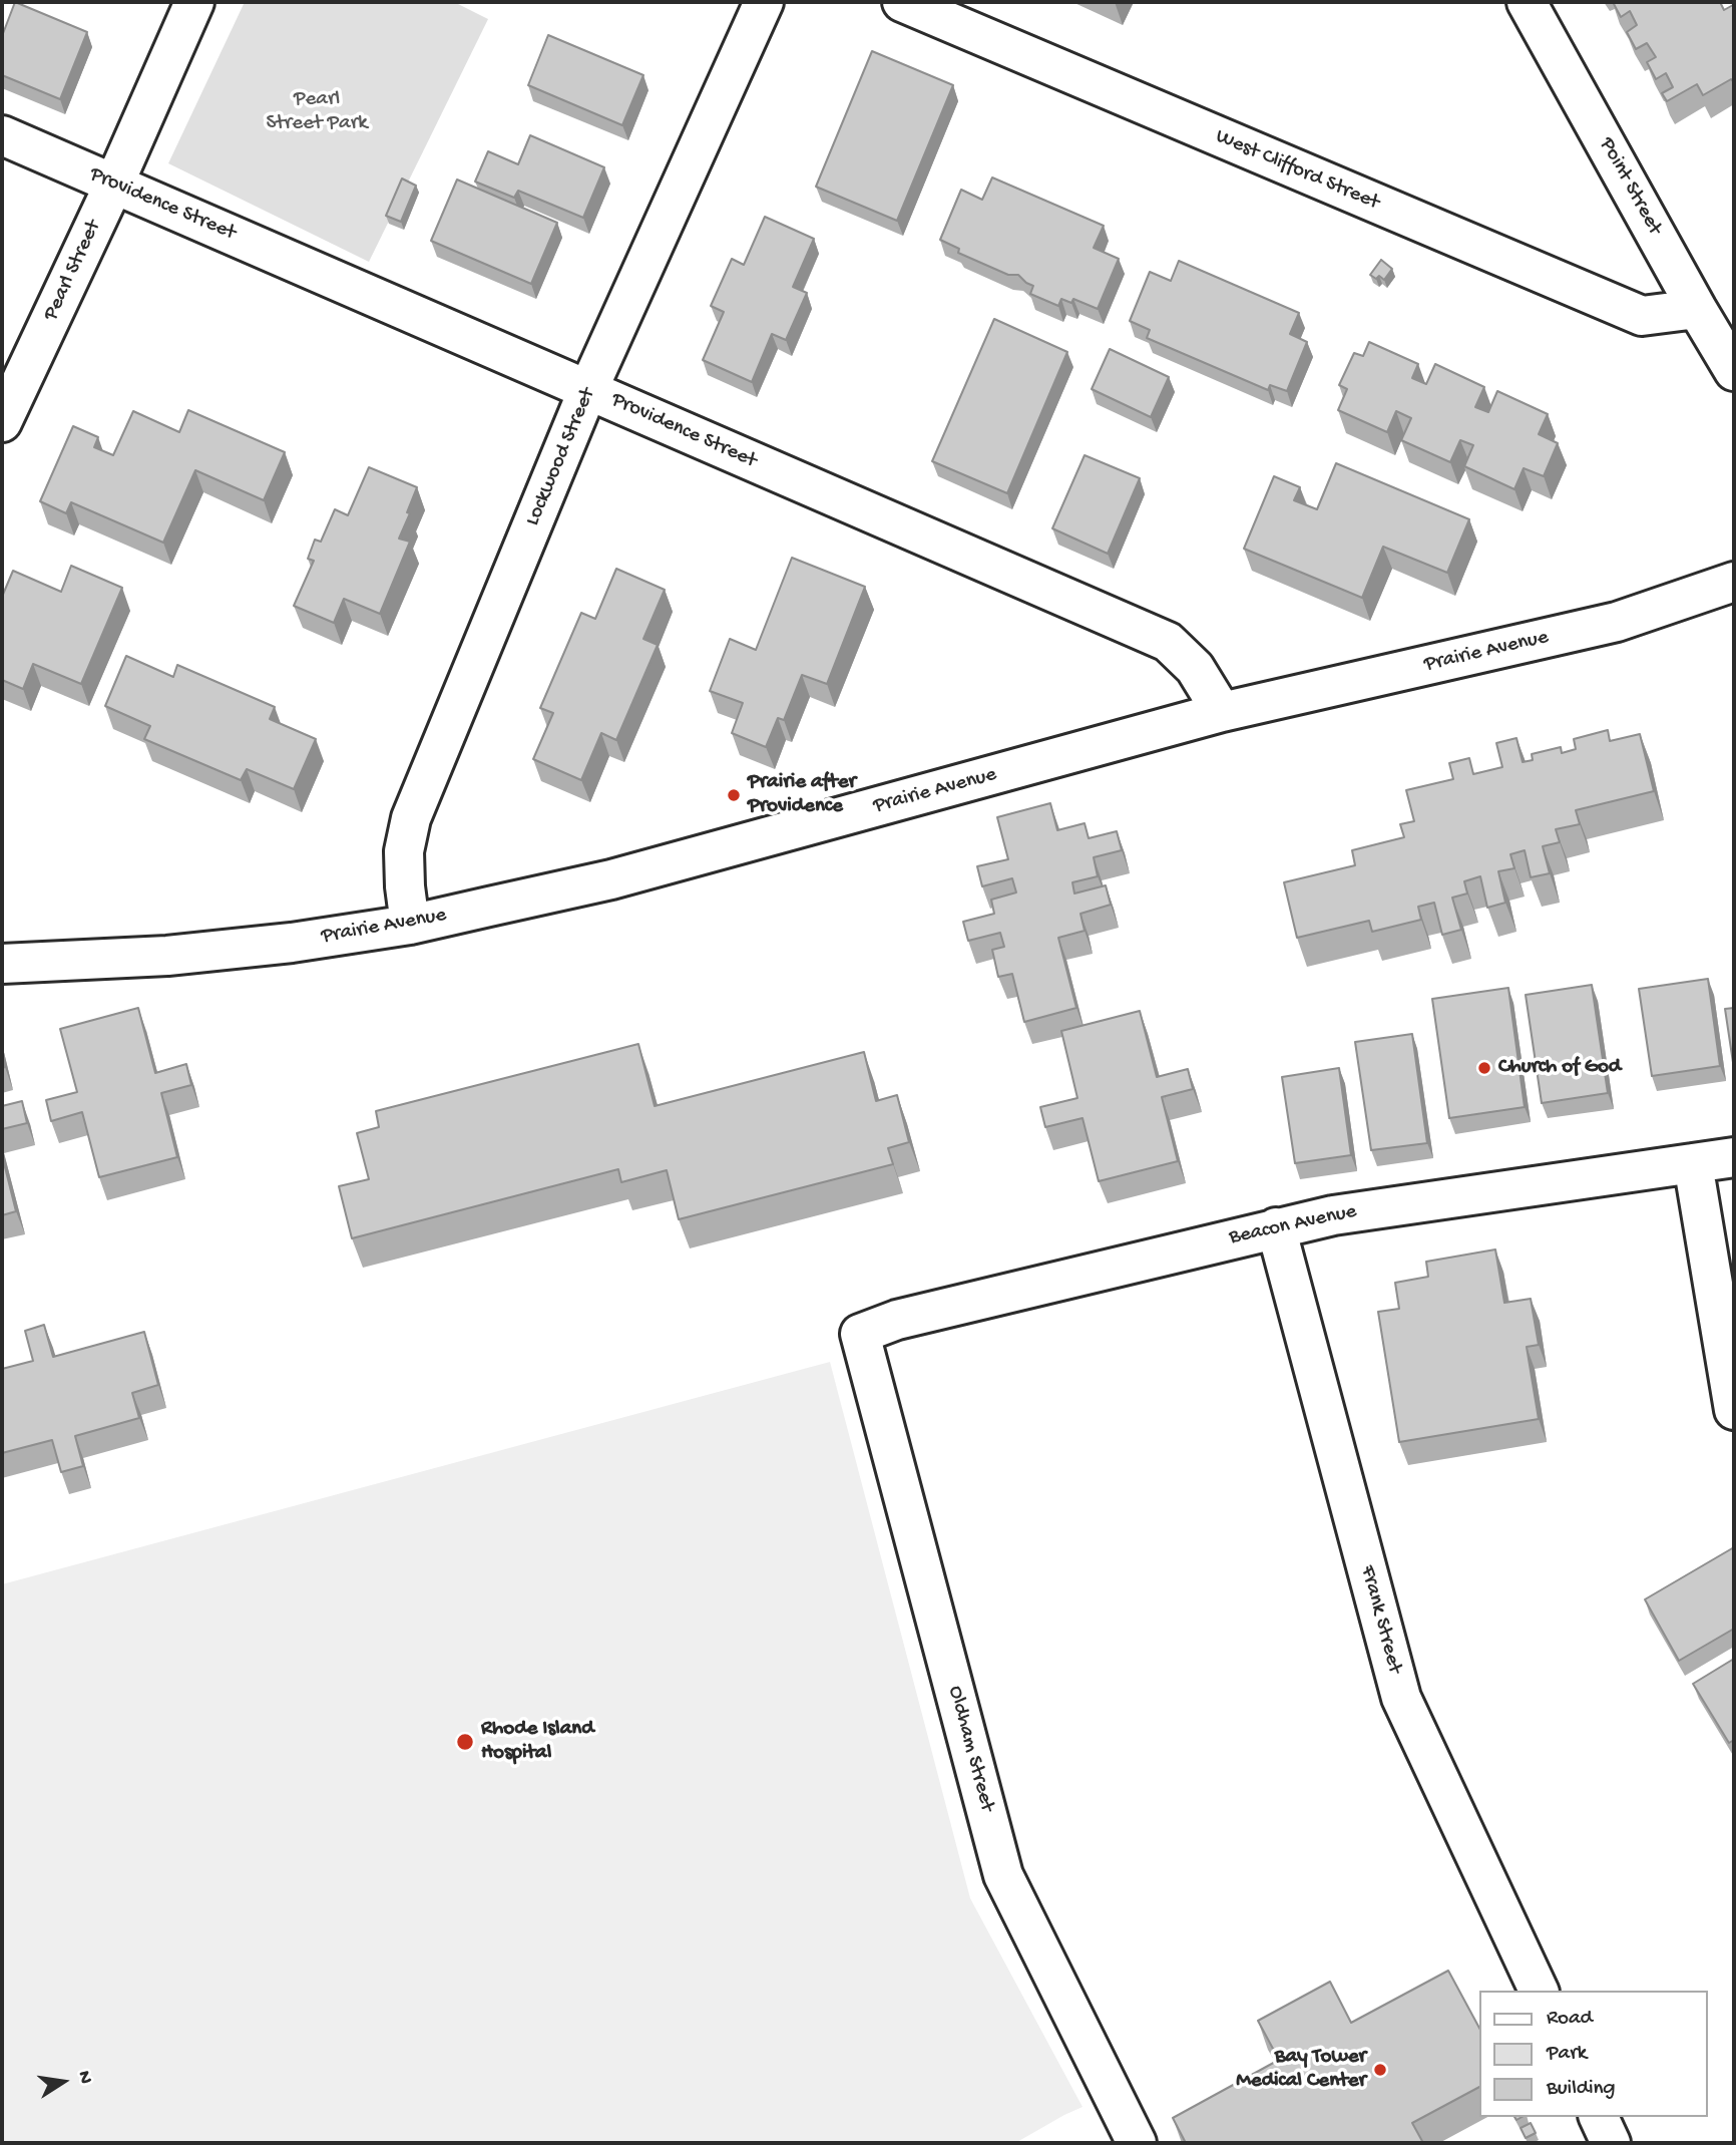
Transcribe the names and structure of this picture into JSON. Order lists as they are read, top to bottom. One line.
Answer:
{"streets":{"street":["West Clifford Street","Point Street","Providence Street","Pearl Street","Lockwood Street","Prairie Avenue","Beacon Avenue","Frank Street","Oldham Street"]},"crossings":[["West Clifford Street","Point Street"],["Providence Street","Pearl Street"],["Providence Street","Lockwood Street"],["Providence Street","Prairie Avenue"],["Lockwood Street","Prairie Avenue"],["Beacon Avenue","Frank Street"],["Beacon Avenue","Oldham Street"]],"parks":["Pearl Street Park"],"places":["Prairie after Providence","Church of God","Rhode Island Hospital","Bay Tower Medical Center"],"legend":["Road","Park","Building"],"north":"right"}
